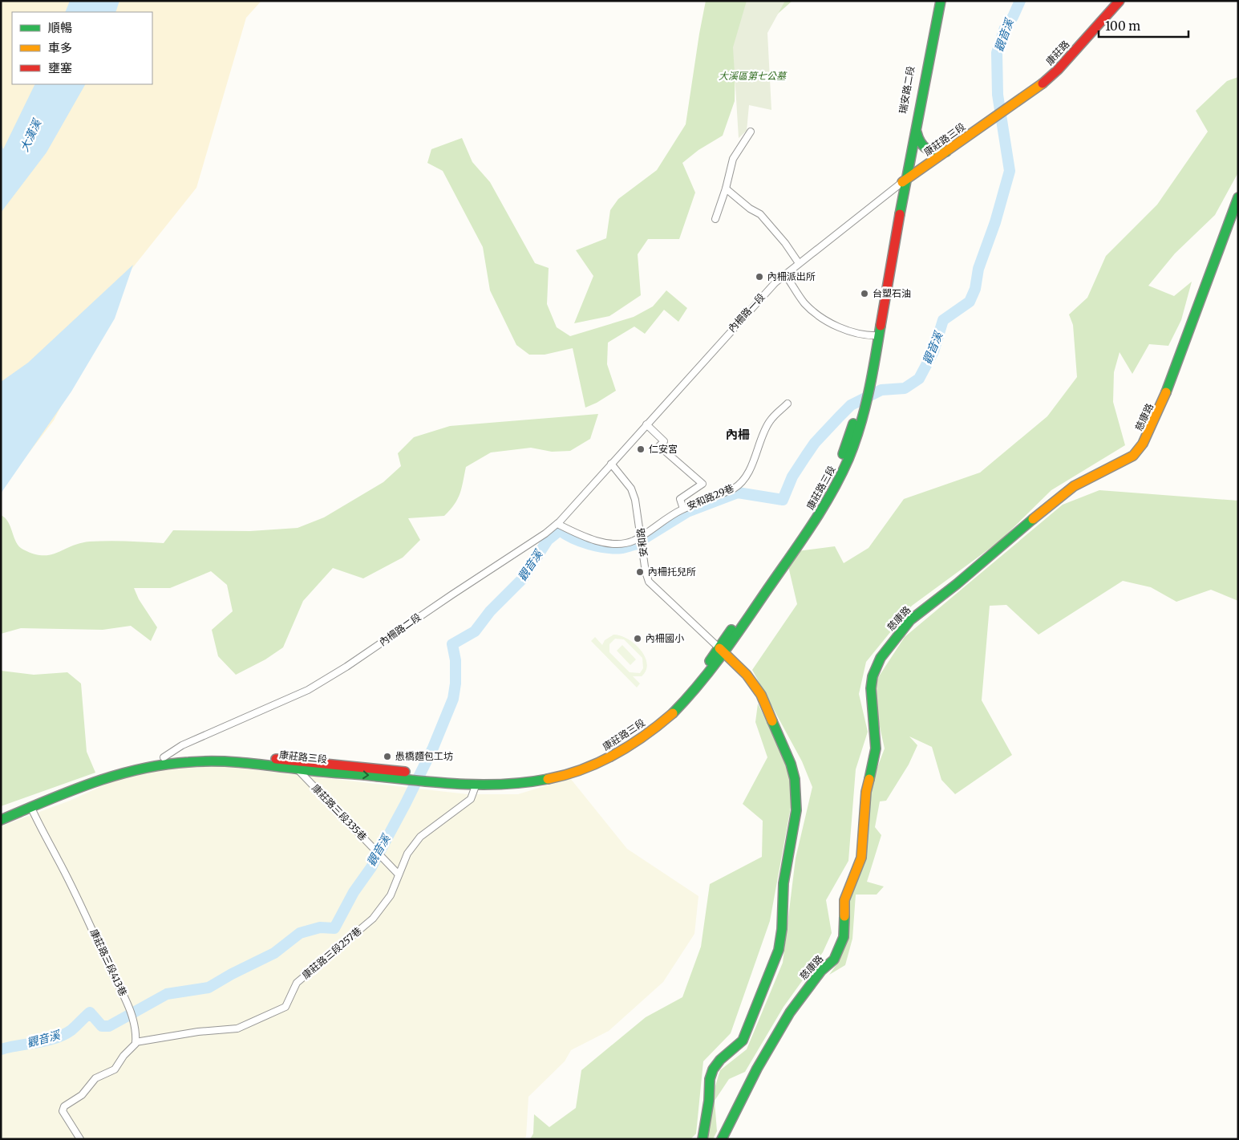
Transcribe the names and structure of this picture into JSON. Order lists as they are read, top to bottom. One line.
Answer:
{"streets":{"main road":["康莊路","瑞安路二段","康莊路三段","慈康路"],"street":["內柵路一段","安和路29巷","安和路","內柵路二段","康莊路三段335巷","康莊路三段257巷","康莊路三段413巷"]},"crossings":[["康莊路","康莊路三段"],["瑞安路二段","康莊路三段"],["瑞安路二段","內柵路一段"],["康莊路三段","內柵路一段"],["康莊路三段","安和路"],["康莊路三段","內柵路二段"],["康莊路三段","康莊路三段335巷"],["康莊路三段","康莊路三段257巷"],["康莊路三段","康莊路三段413巷"],["內柵路一段","安和路"],["內柵路一段","內柵路二段"],["安和路29巷","安和路"],["安和路29巷","內柵路二段"],["安和路","內柵路二段"],["康莊路三段335巷","康莊路三段257巷"],["康莊路三段257巷","康莊路三段413巷"]],"districts":["內柵"],"water":["觀音溪","大漢溪"],"parks":["大溪區第七公墓"],"places":["內柵派出所","台塑石油","仁安宮","內柵托兒所","內柵國小","愚橋麵包工坊"],"legend":["順暢","車多","壅塞"],"scale_bar":"100 m"}
